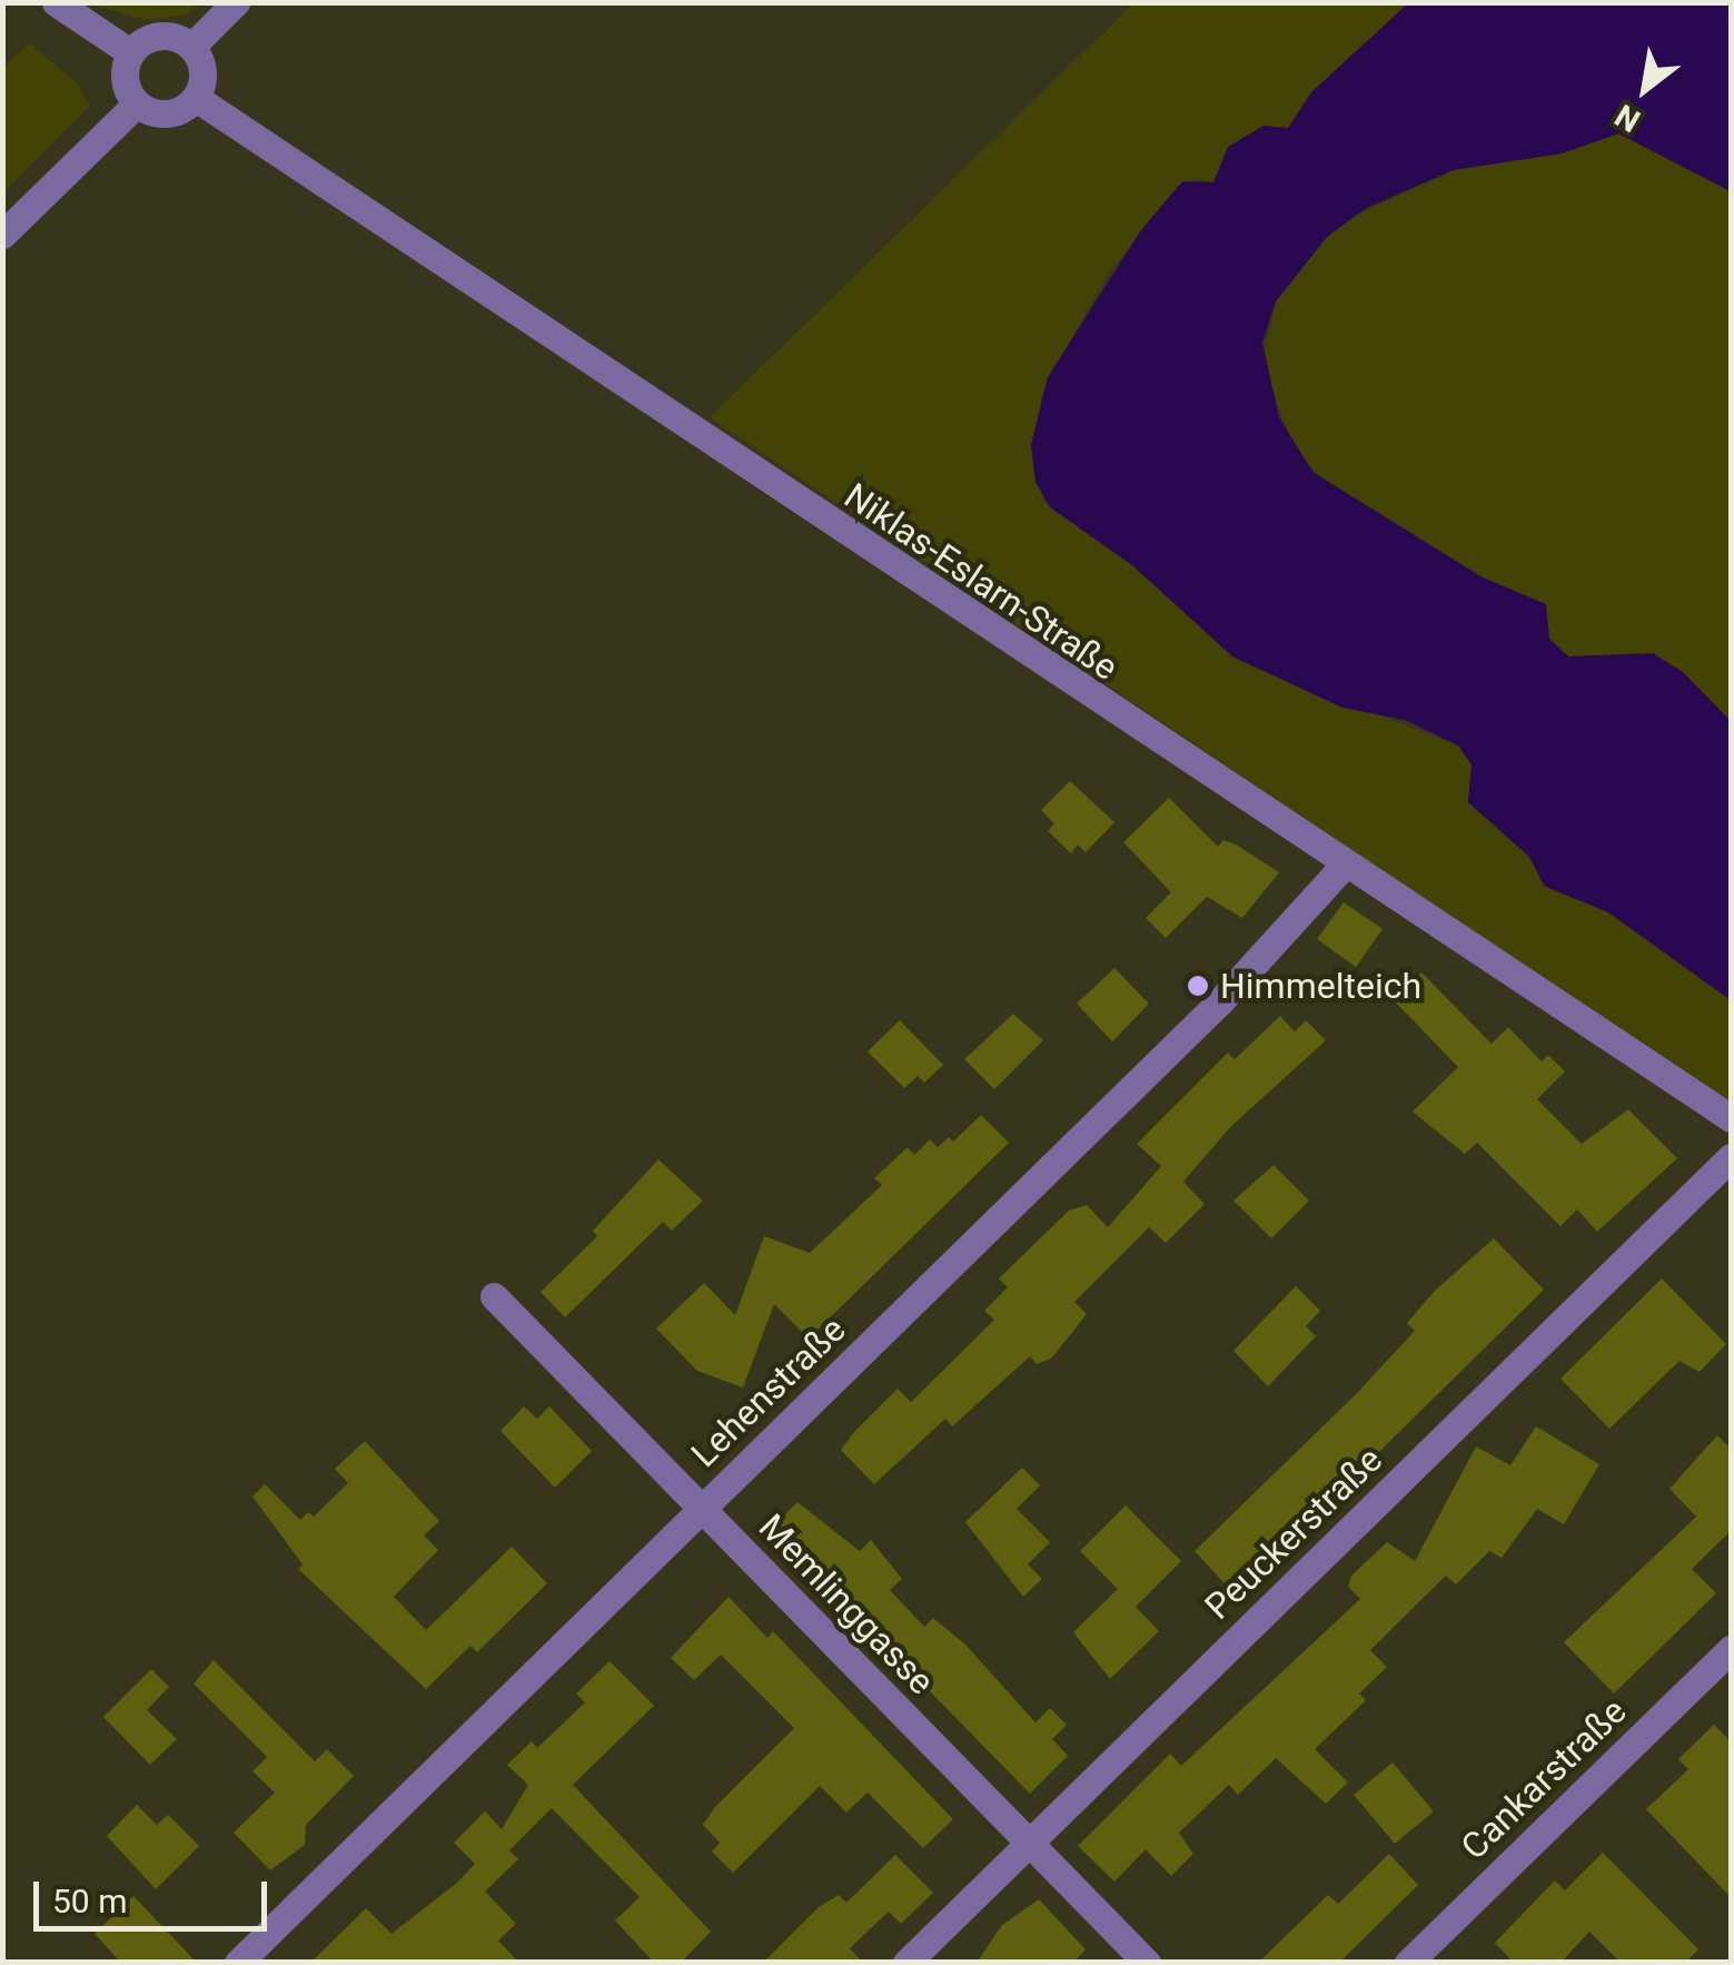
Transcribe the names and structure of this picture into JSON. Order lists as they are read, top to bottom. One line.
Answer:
{"streets":{"street":["Niklas-Eslarn-Straße","Lehenstraße","Peuckerstraße","Memlinggasse","Cankarstraße"]},"crossings":[["Niklas-Eslarn-Straße","Lehenstraße"],["Lehenstraße","Memlinggasse"],["Peuckerstraße","Memlinggasse"]],"places":["Himmelteich"],"scale_bar":"50 m","north":"bottom left"}
